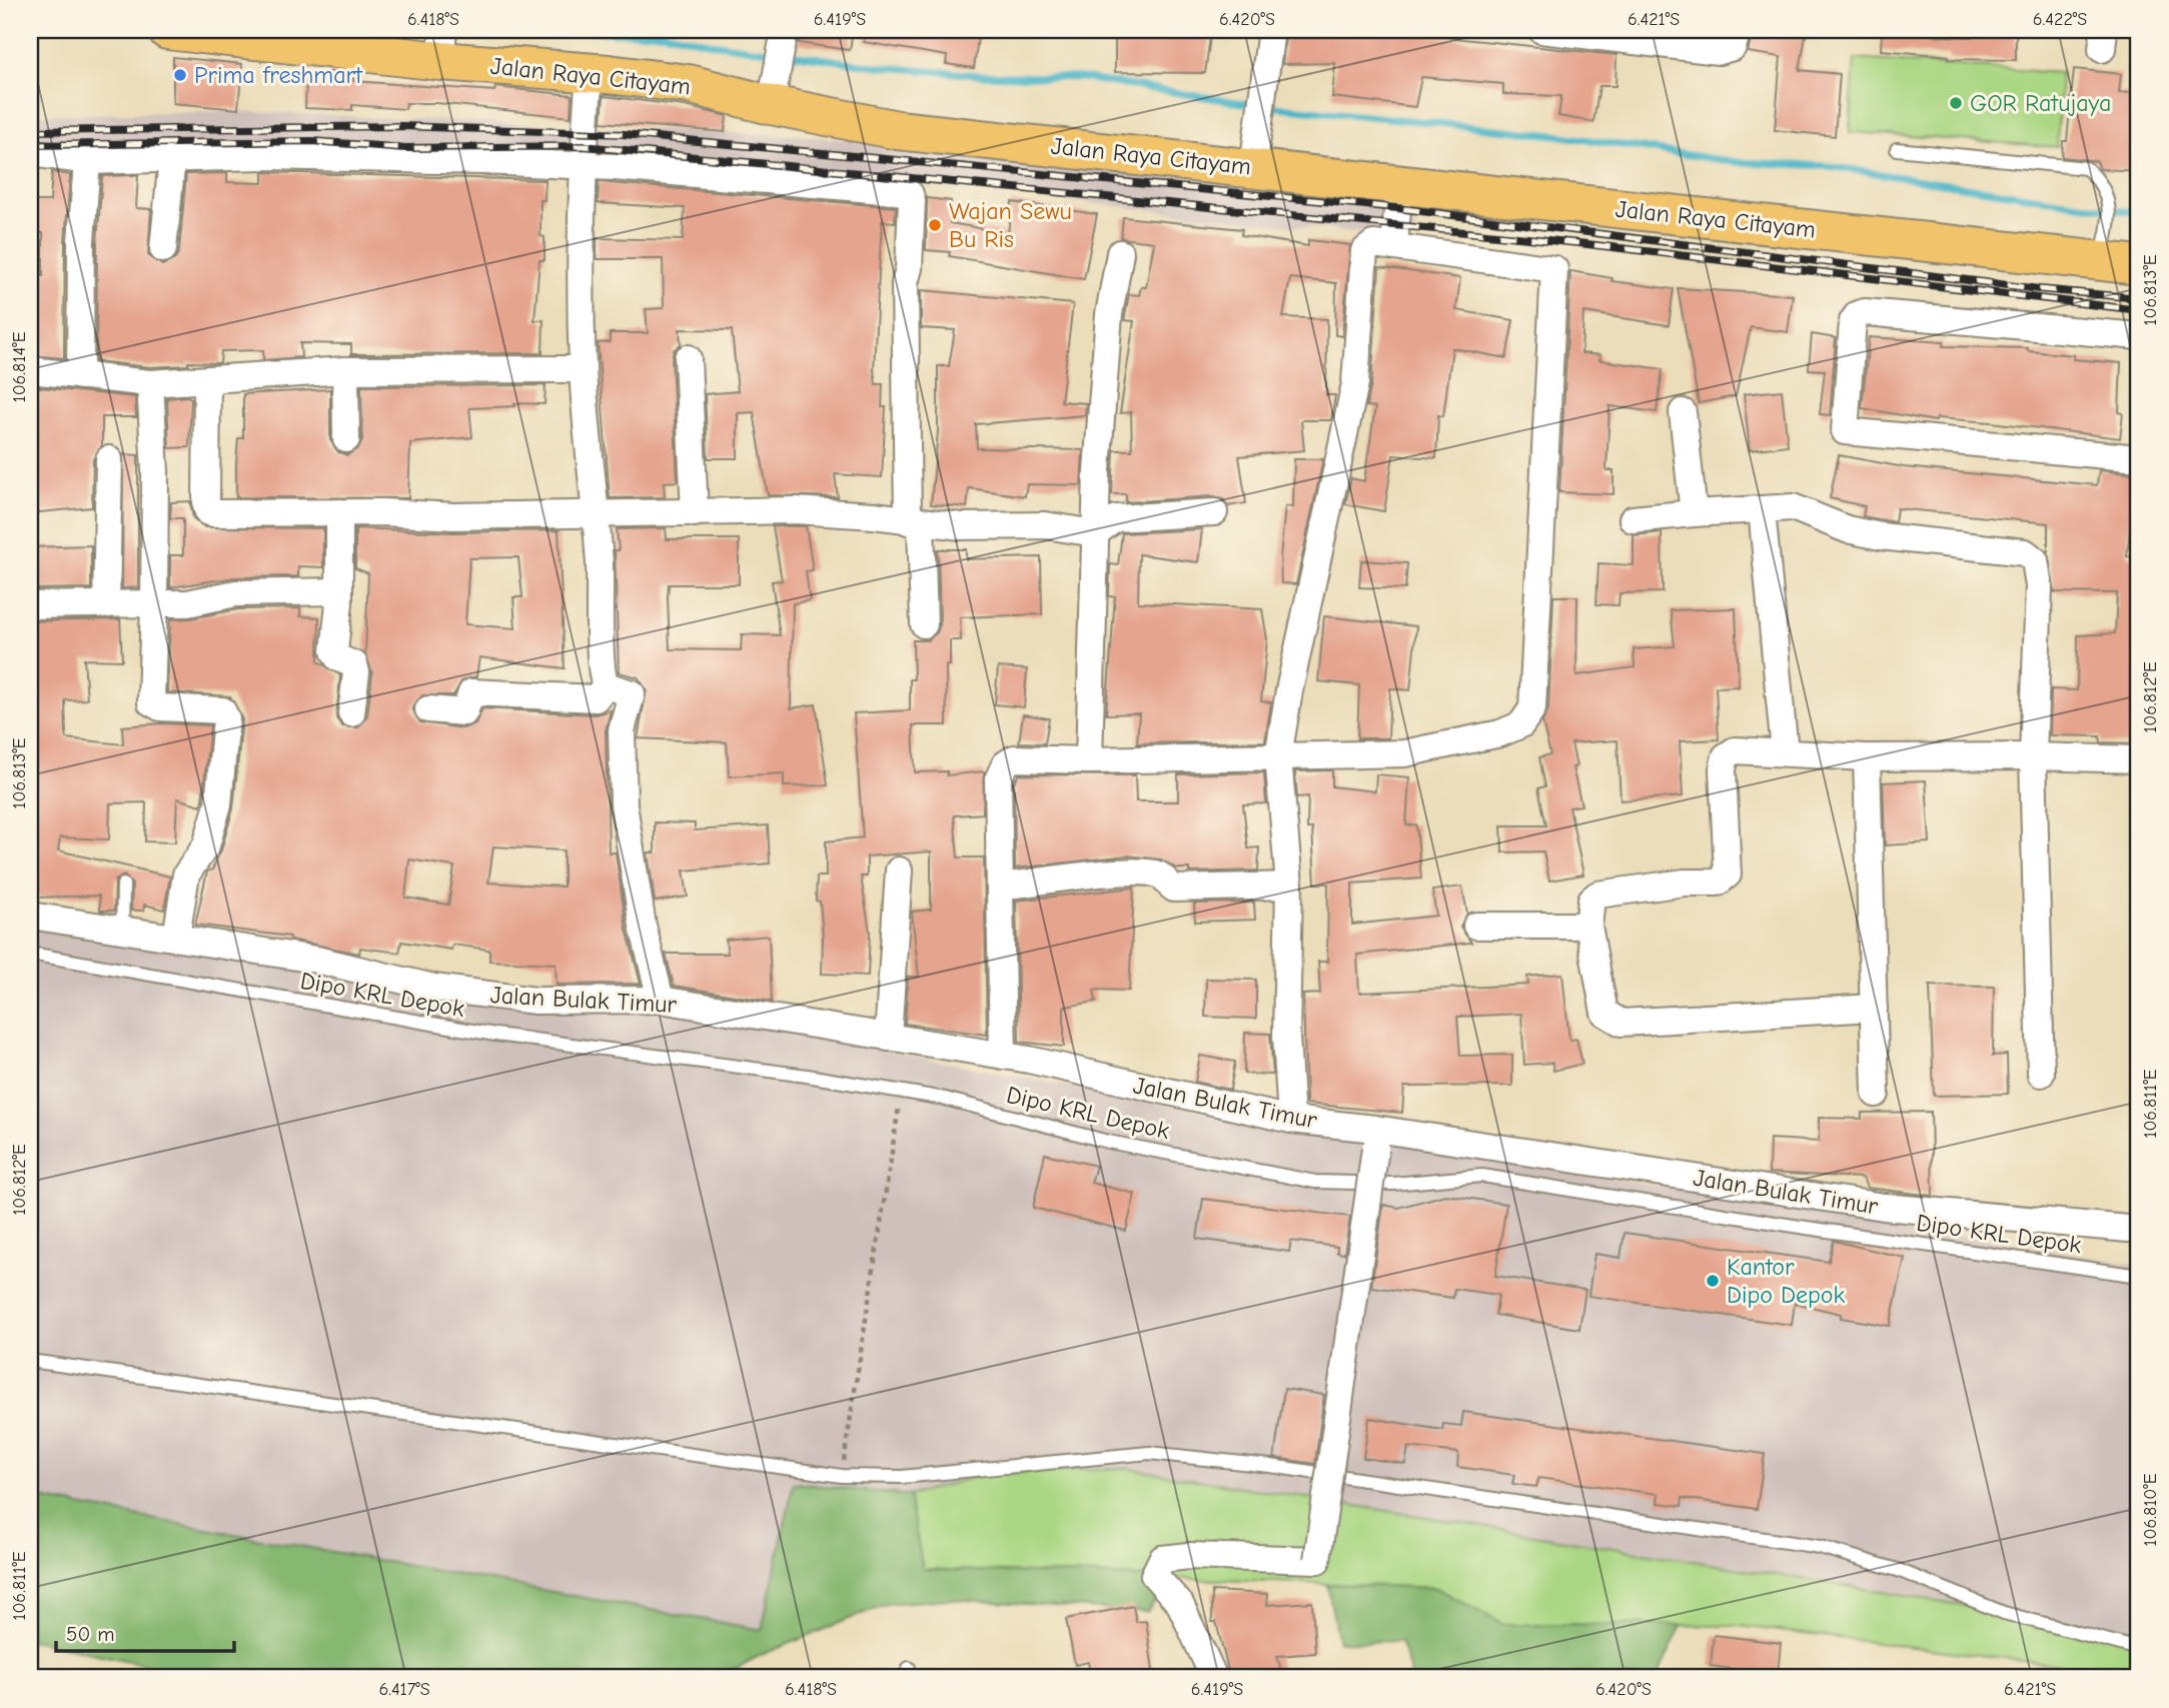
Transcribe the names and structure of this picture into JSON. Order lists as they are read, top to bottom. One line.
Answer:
{"streets":{"main road":["Jalan Raya Citayam"],"street":["Jalan Bulak Timur"],"lane":["Dipo KRL Depok"]},"places":["Prima freshmart","GOR Ratujaya","Wajan Sewu Bu Ris","Kantor Dipo Depok"],"scale_bar":"50 m","coordinates":["6.418°S","6.419°S","6.420°S","6.421°S","6.422°S","106.813°E","106.814°E","106.812°E","106.811°E","106.810°E","6.417°S"]}
